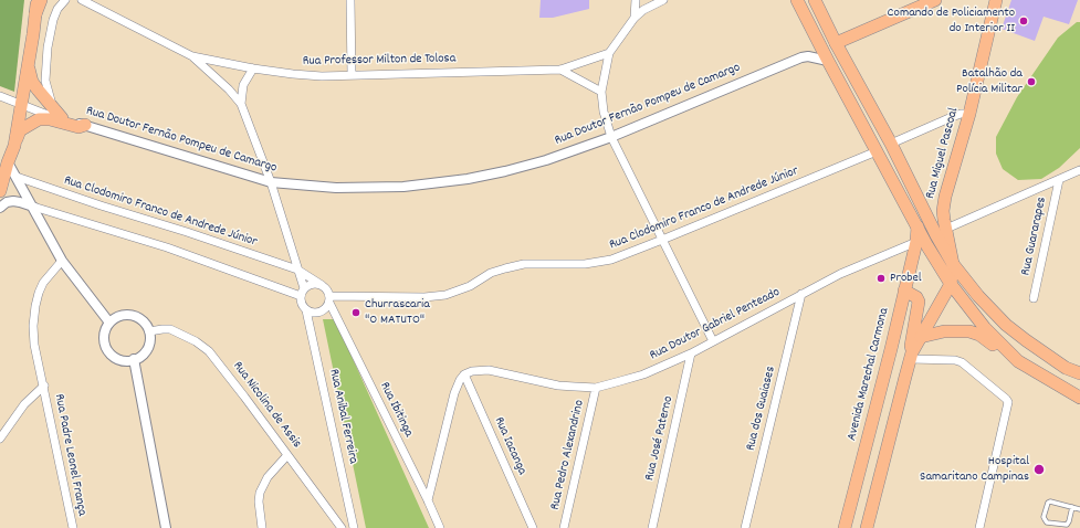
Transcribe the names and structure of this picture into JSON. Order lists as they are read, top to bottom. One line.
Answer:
{"streets":{"main road":["Rua Miguel Pascoal","Avenida Marechal Carmona"],"street":["Rua Professor Milton de Tolosa","Rua Doutor Fernão Pompeu de Camargo","Rua Clodomiro Franco de Andrede Júnior","Rua Guararapes","Rua Doutor Gabriel Penteado","Rua Nicolina de Assis","Rua dos Guaiases","Rua Ibitinga","Rua Anibal Ferreira","Rua José Paterno","Rua Iacanga","Rua Padre Leonel França","Rua Pedro Alexandrino"]},"crossings":[["Rua Professor Milton de Tolosa","Rua Anibal Ferreira"],["Rua Doutor Fernão Pompeu de Camargo","Rua Anibal Ferreira"],["Rua Clodomiro Franco de Andrede Júnior","Rua Ibitinga"],["Rua Clodomiro Franco de Andrede Júnior","Rua Anibal Ferreira"],["Rua Doutor Gabriel Penteado","Avenida Marechal Carmona"],["Rua Doutor Gabriel Penteado","Rua dos Guaiases"],["Rua Doutor Gabriel Penteado","Rua José Paterno"],["Rua Doutor Gabriel Penteado","Rua Iacanga"],["Rua Doutor Gabriel Penteado","Rua Pedro Alexandrino"],["Rua Ibitinga","Rua Anibal Ferreira"]],"places":["Comando de Policiamento do Interior II","Batalhão da Polícia Militar","Probel","Churrascaria \"O MATUTO\"","Hospital Samaritano Campinas"]}
